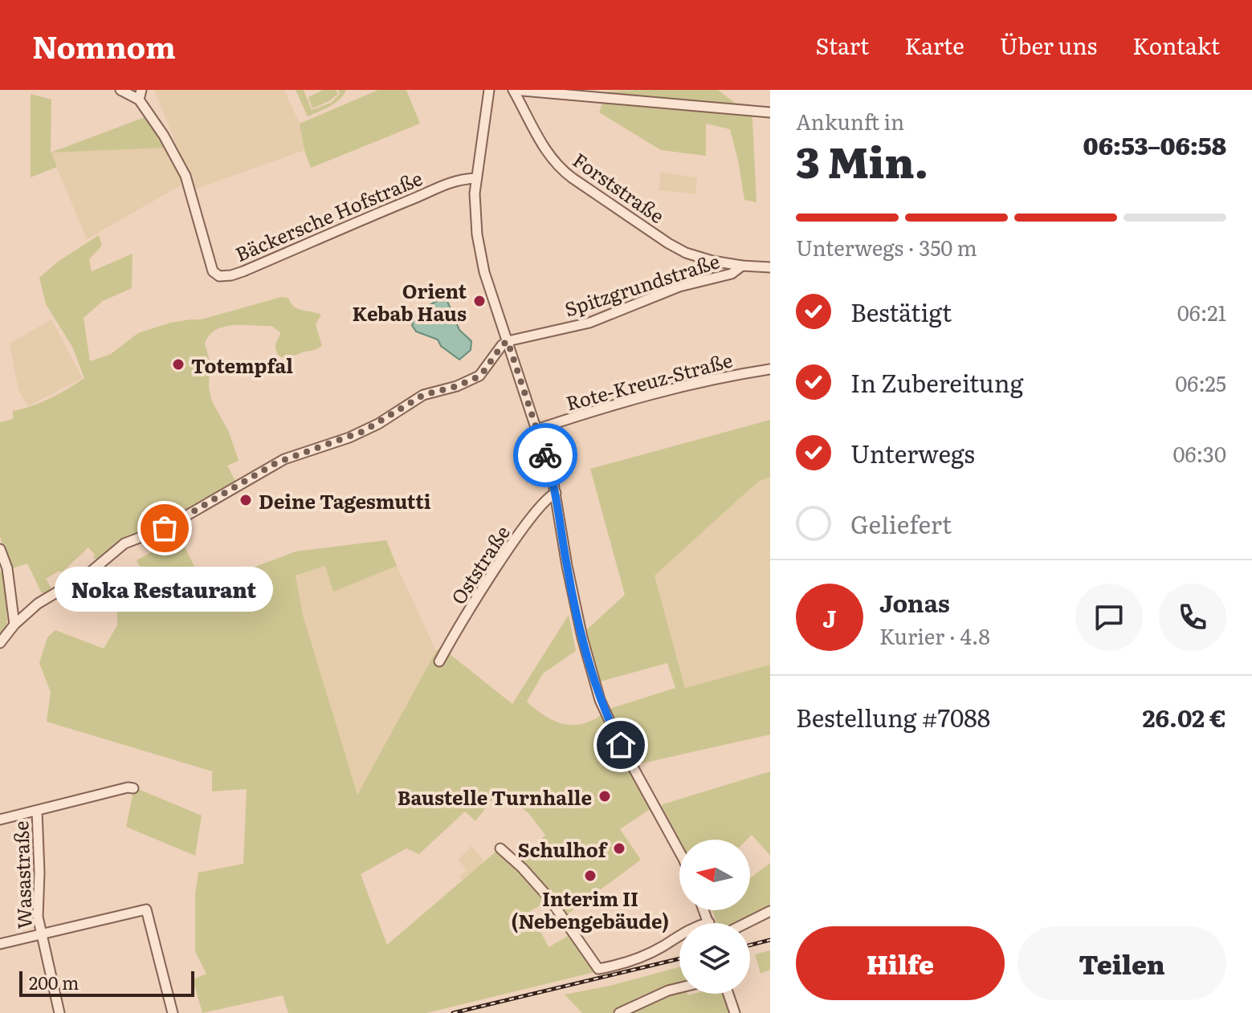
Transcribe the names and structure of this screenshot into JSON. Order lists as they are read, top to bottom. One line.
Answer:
{"streets":{"street":["Forststraße","Bäckersche Hofstraße","Spitzgrundstraße","Rote-Kreuz-Straße","Oststraße","Wasastraße"]},"crossings":[["Forststraße","Spitzgrundstraße"]],"places":["Orient Kebab Haus","Totempfal","Deine Tagesmutti","Noka Restaurant","Baustelle Turnhalle","Schulhof","Interim II (Nebengebäude)"],"scale_bar":"200 m","north":"left","page":{"header":"Nomnom","nav":["Start","Karte","Über uns","Kontakt"],"heading":["3 Min.","Ankunft in","06:53–06:58"],"panel":["Jonas","Kurier · 4.8","Bestellung #7088","26.02 €"],"bar":"Unterwegs · 350 m","list":[["Bestätigt","06:21"],["In Zubereitung","06:25"],["Unterwegs","06:30"],"Geliefert"],"bubble":"Noka Restaurant","round":"J","buttons":["Hilfe","Teilen"],"scale":"200 m"}}
